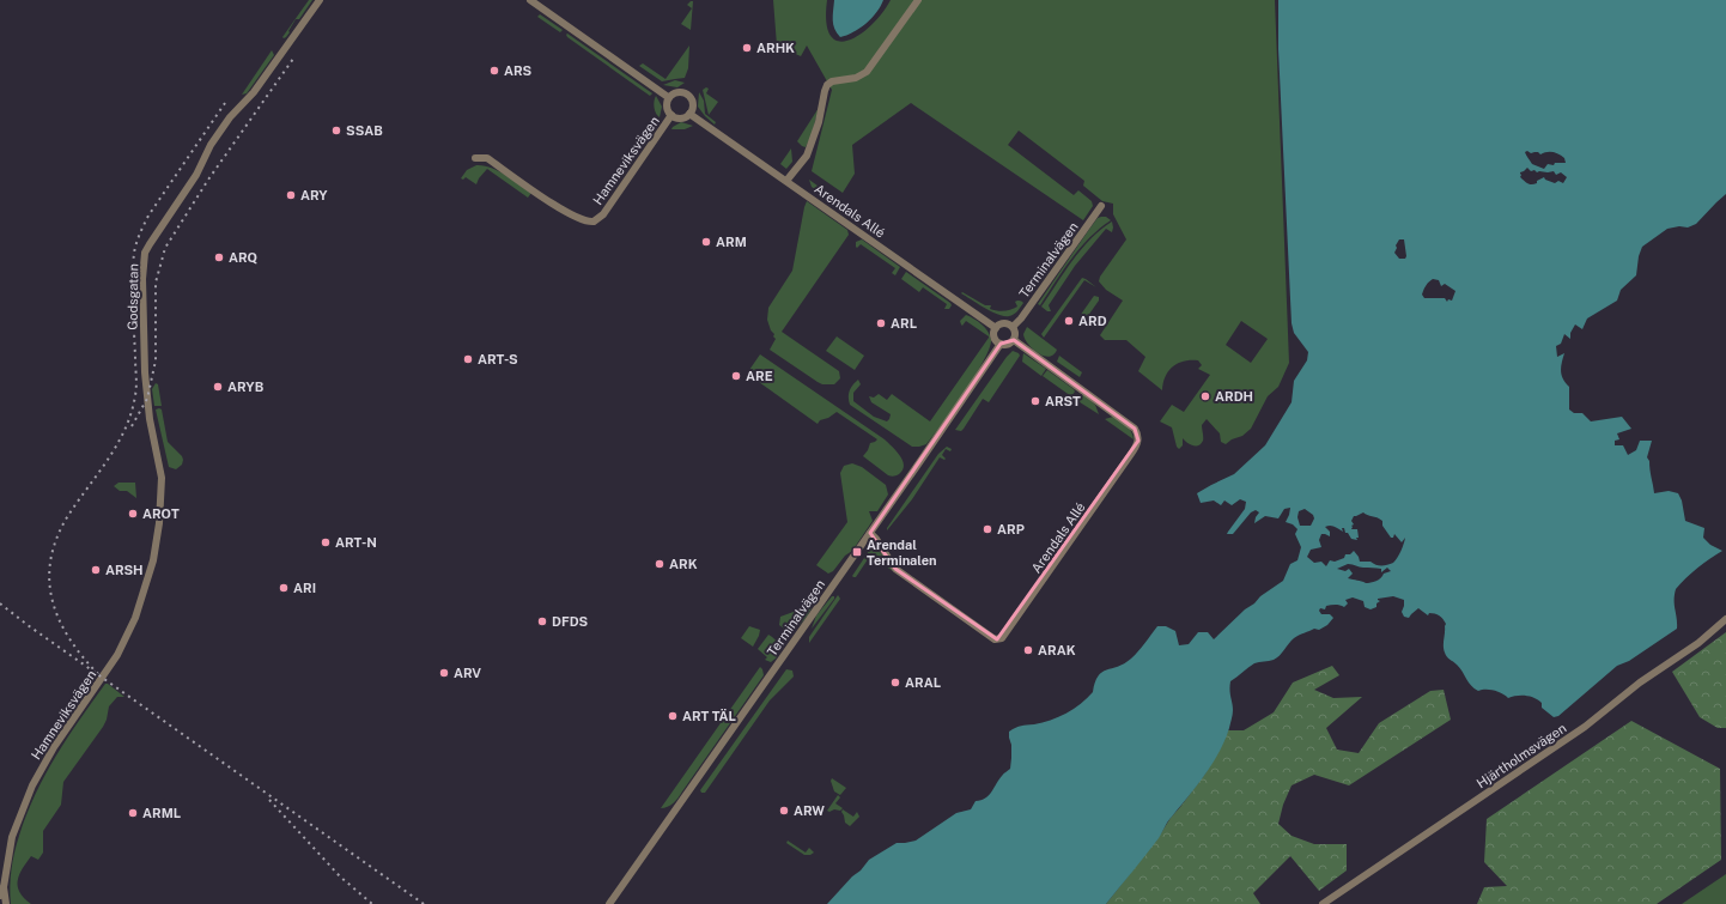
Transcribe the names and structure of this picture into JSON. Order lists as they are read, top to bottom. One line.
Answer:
{"streets":{"street":["Hamneviksvägen","Arendals Allé","Terminalvägen","Godsgatan","Hjärtholmsvägen"]},"crossings":[["Hamneviksvägen","Arendals Allé"],["Hamneviksvägen","Godsgatan"],["Arendals Allé","Terminalvägen"]],"places":{"other":["ARHK","ARS","SSAB","ARY","ARM","ARQ","ARD","ARL","ART-S","ARE","ARYB","ARDH","ARST","AROT","ARP","ART-N","ARK","ARSH","ARI","DFDS","ARAK","ARV","ARAL","ART TÄL","ARW","ARML"],"transit":["Arendal Terminalen"]}}
